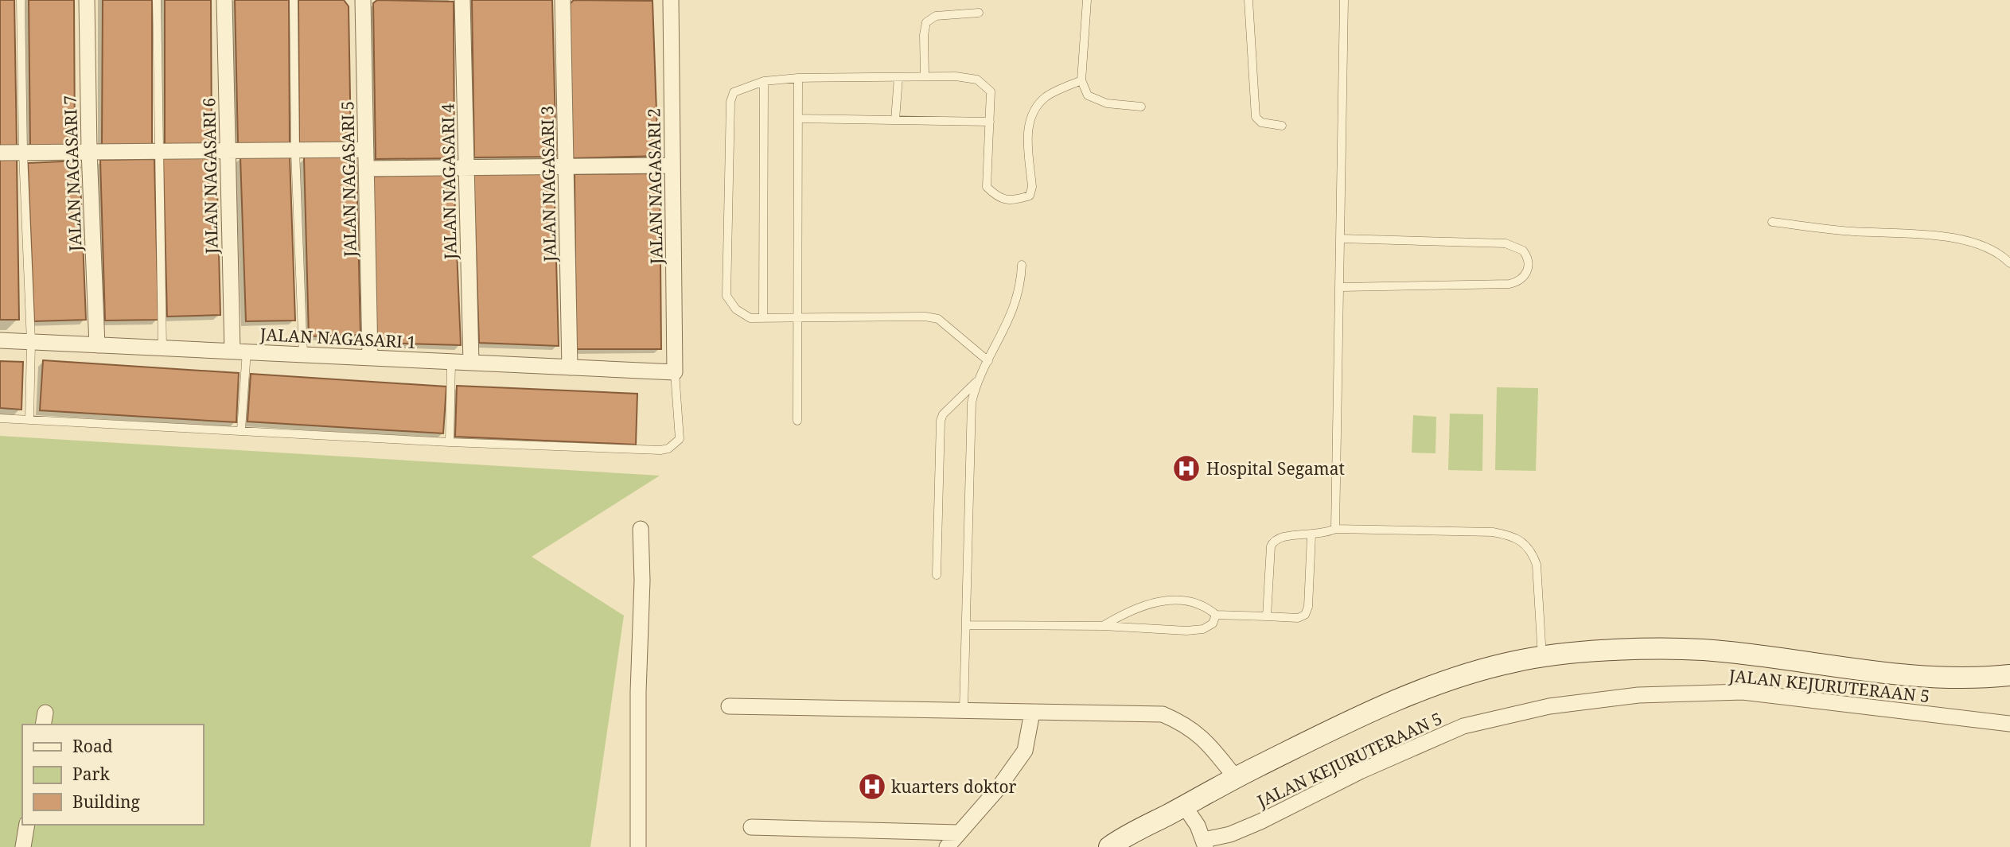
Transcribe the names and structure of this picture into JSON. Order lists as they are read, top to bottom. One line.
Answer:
{"streets":{"street":["JALAN NAGASARI 7","JALAN NAGASARI 6","JALAN NAGASARI 5","JALAN NAGASARI 4","JALAN NAGASARI 3","JALAN NAGASARI 2","JALAN NAGASARI 1","JALAN KEJURUTERAAN 5"]},"crossings":[["JALAN NAGASARI 7","JALAN NAGASARI 1"],["JALAN NAGASARI 6","JALAN NAGASARI 1"],["JALAN NAGASARI 5","JALAN NAGASARI 1"],["JALAN NAGASARI 4","JALAN NAGASARI 1"],["JALAN NAGASARI 3","JALAN NAGASARI 1"],["JALAN NAGASARI 2","JALAN NAGASARI 1"]],"places":{"hospital":["Hospital Segamat","kuarters doktor"]},"legend":["Road","Park","Building"]}
